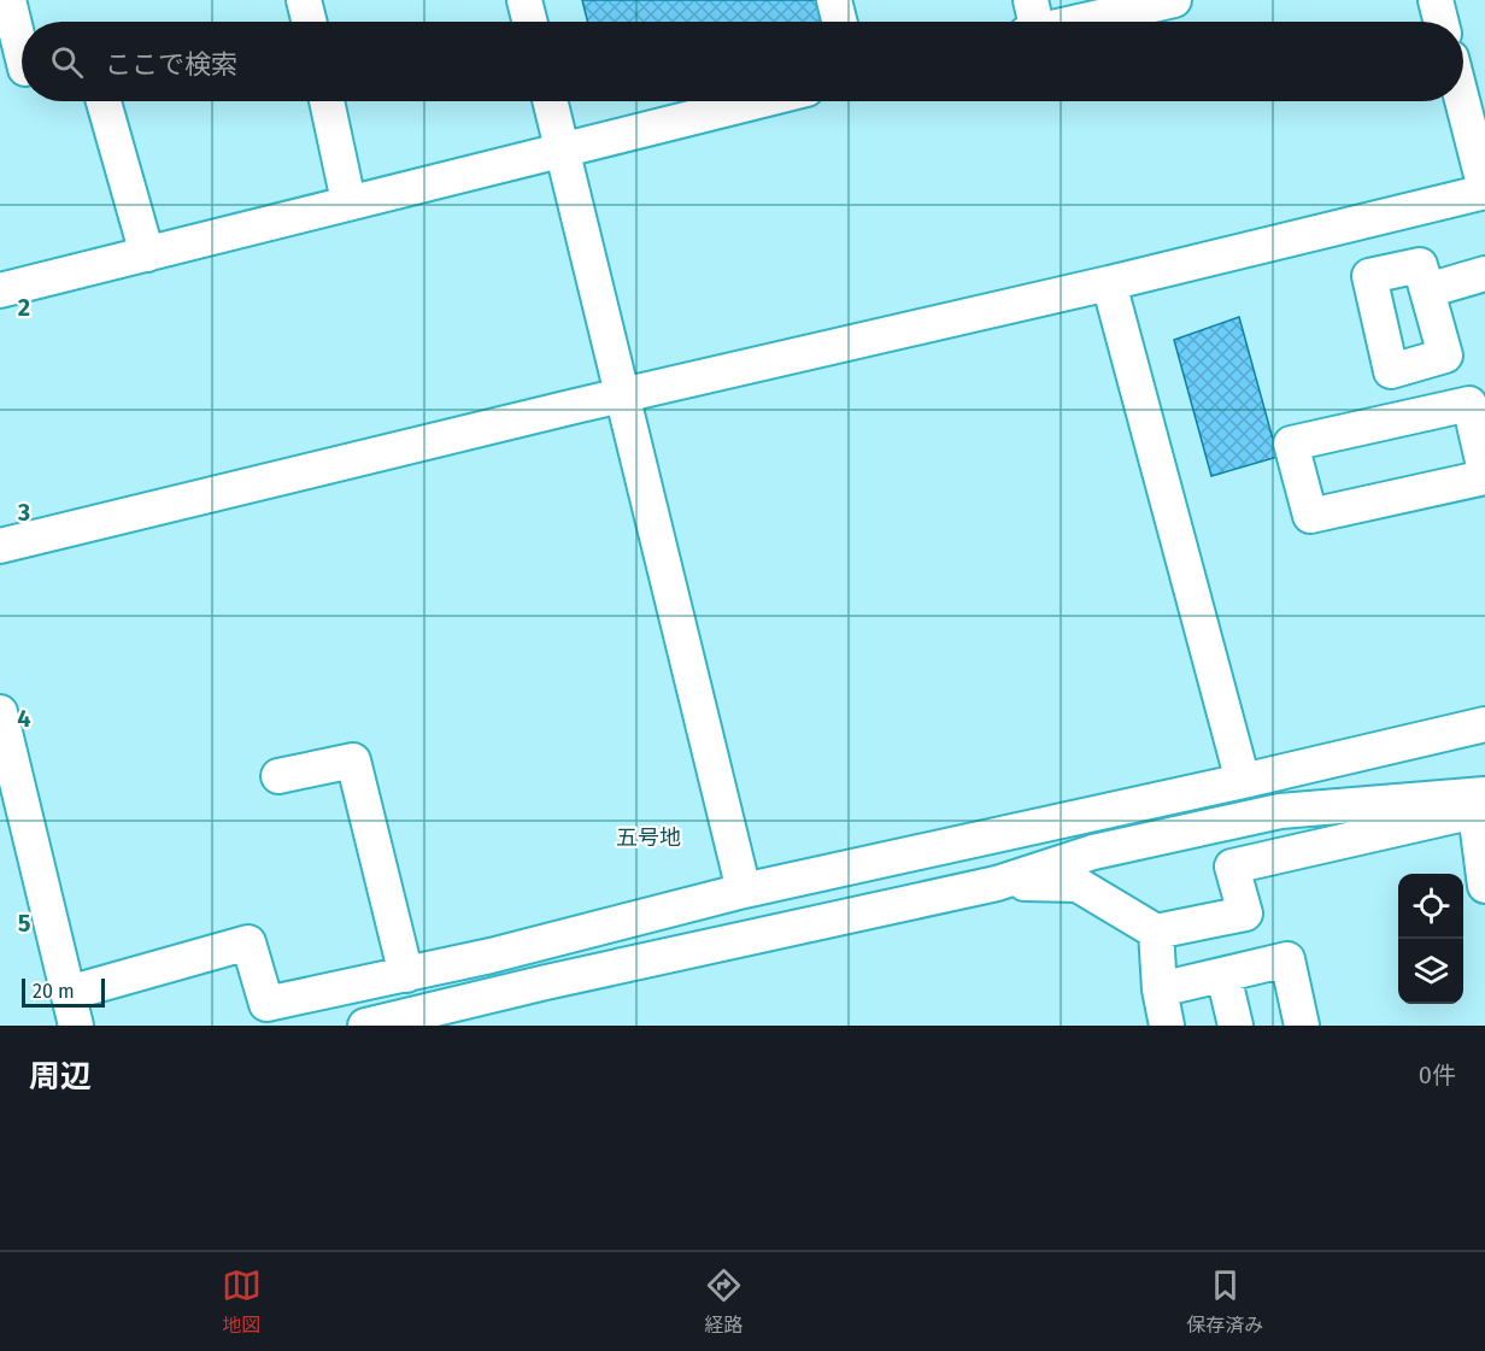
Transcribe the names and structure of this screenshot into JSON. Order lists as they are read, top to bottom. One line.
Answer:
{"districts":["五号地"],"scale_bar":"20 m","page":{"search":"ここで検索","scale":"20 m","heading":["周辺","0件"],"nav":["地図","経路","保存済み"]},"grid":{"rows":["2","3","4","5"]}}
